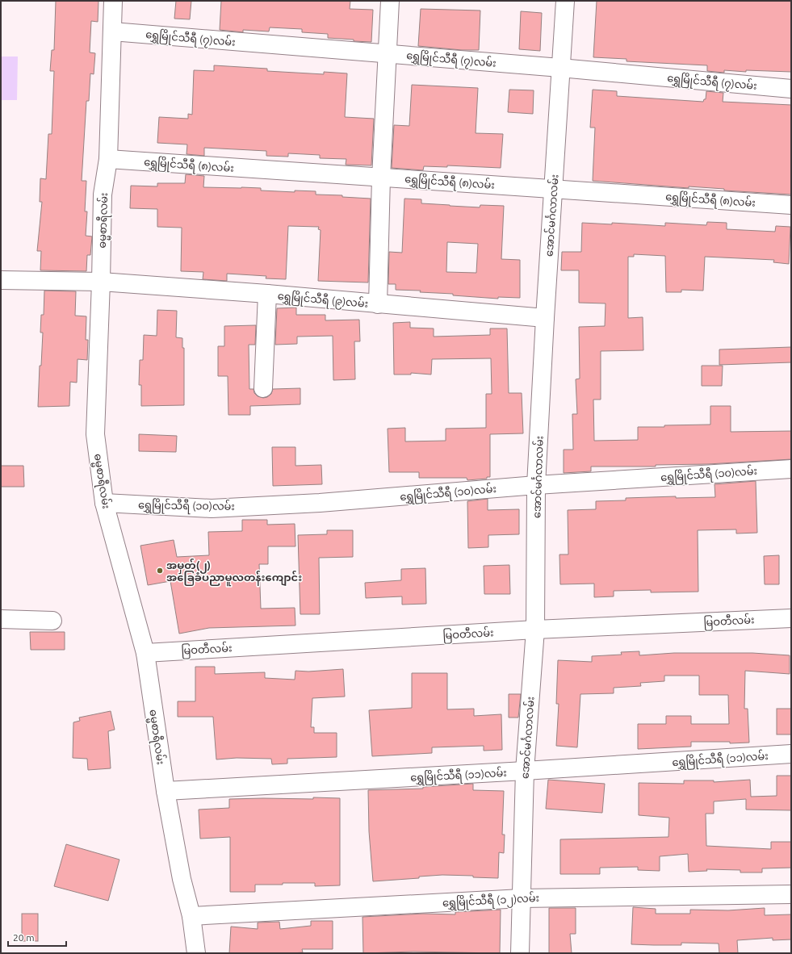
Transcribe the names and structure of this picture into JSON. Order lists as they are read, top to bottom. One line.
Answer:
{"streets":{"street":["ရွှေမြိုင်သီရီ (၇)လမ်း","ရွှေမြိုင်သီရီ (၈)လမ်း","အောင်မင်္ဂလာလမ်း","ဓမ္မစာရီလမ်း","ရွှေမြိုင်သီရီ (၉)လမ်း","ရွှေမြိုင်သီရီ (၁၀)လမ်း","မြဝတီလမ်း","ရွှေမြိုင်သီရီ (၁၁)လမ်း","ရွှေမြိုင်သီရီ (၁၂)လမ်း"]},"crossings":[["ရွှေမြိုင်သီရီ (၇)လမ်း","အောင်မင်္ဂလာလမ်း"],["ရွှေမြိုင်သီရီ (၇)လမ်း","ဓမ္မစာရီလမ်း"],["ရွှေမြိုင်သီရီ (၈)လမ်း","အောင်မင်္ဂလာလမ်း"],["ရွှေမြိုင်သီရီ (၈)လမ်း","ဓမ္မစာရီလမ်း"],["အောင်မင်္ဂလာလမ်း","ရွှေမြိုင်သီရီ (၉)လမ်း"],["အောင်မင်္ဂလာလမ်း","ရွှေမြိုင်သီရီ (၁၀)လမ်း"],["အောင်မင်္ဂလာလမ်း","မြဝတီလမ်း"],["အောင်မင်္ဂလာလမ်း","ရွှေမြိုင်သီရီ (၁၁)လမ်း"],["အောင်မင်္ဂလာလမ်း","ရွှေမြိုင်သီရီ (၁၂)လမ်း"],["ဓမ္မစာရီလမ်း","ရွှေမြိုင်သီရီ (၉)လမ်း"],["ဓမ္မစာရီလမ်း","ရွှေမြိုင်သီရီ (၁၀)လမ်း"],["ဓမ္မစာရီလမ်း","မြဝတီလမ်း"],["ဓမ္မစာရီလမ်း","ရွှေမြိုင်သီရီ (၁၁)လမ်း"],["ဓမ္မစာရီလမ်း","ရွှေမြိုင်သီရီ (၁၂)လမ်း"]],"places":["အမှတ်(၂) အခြေခံပညာမူလတန်းကျောင်း"],"scale_bar":"20 m"}
